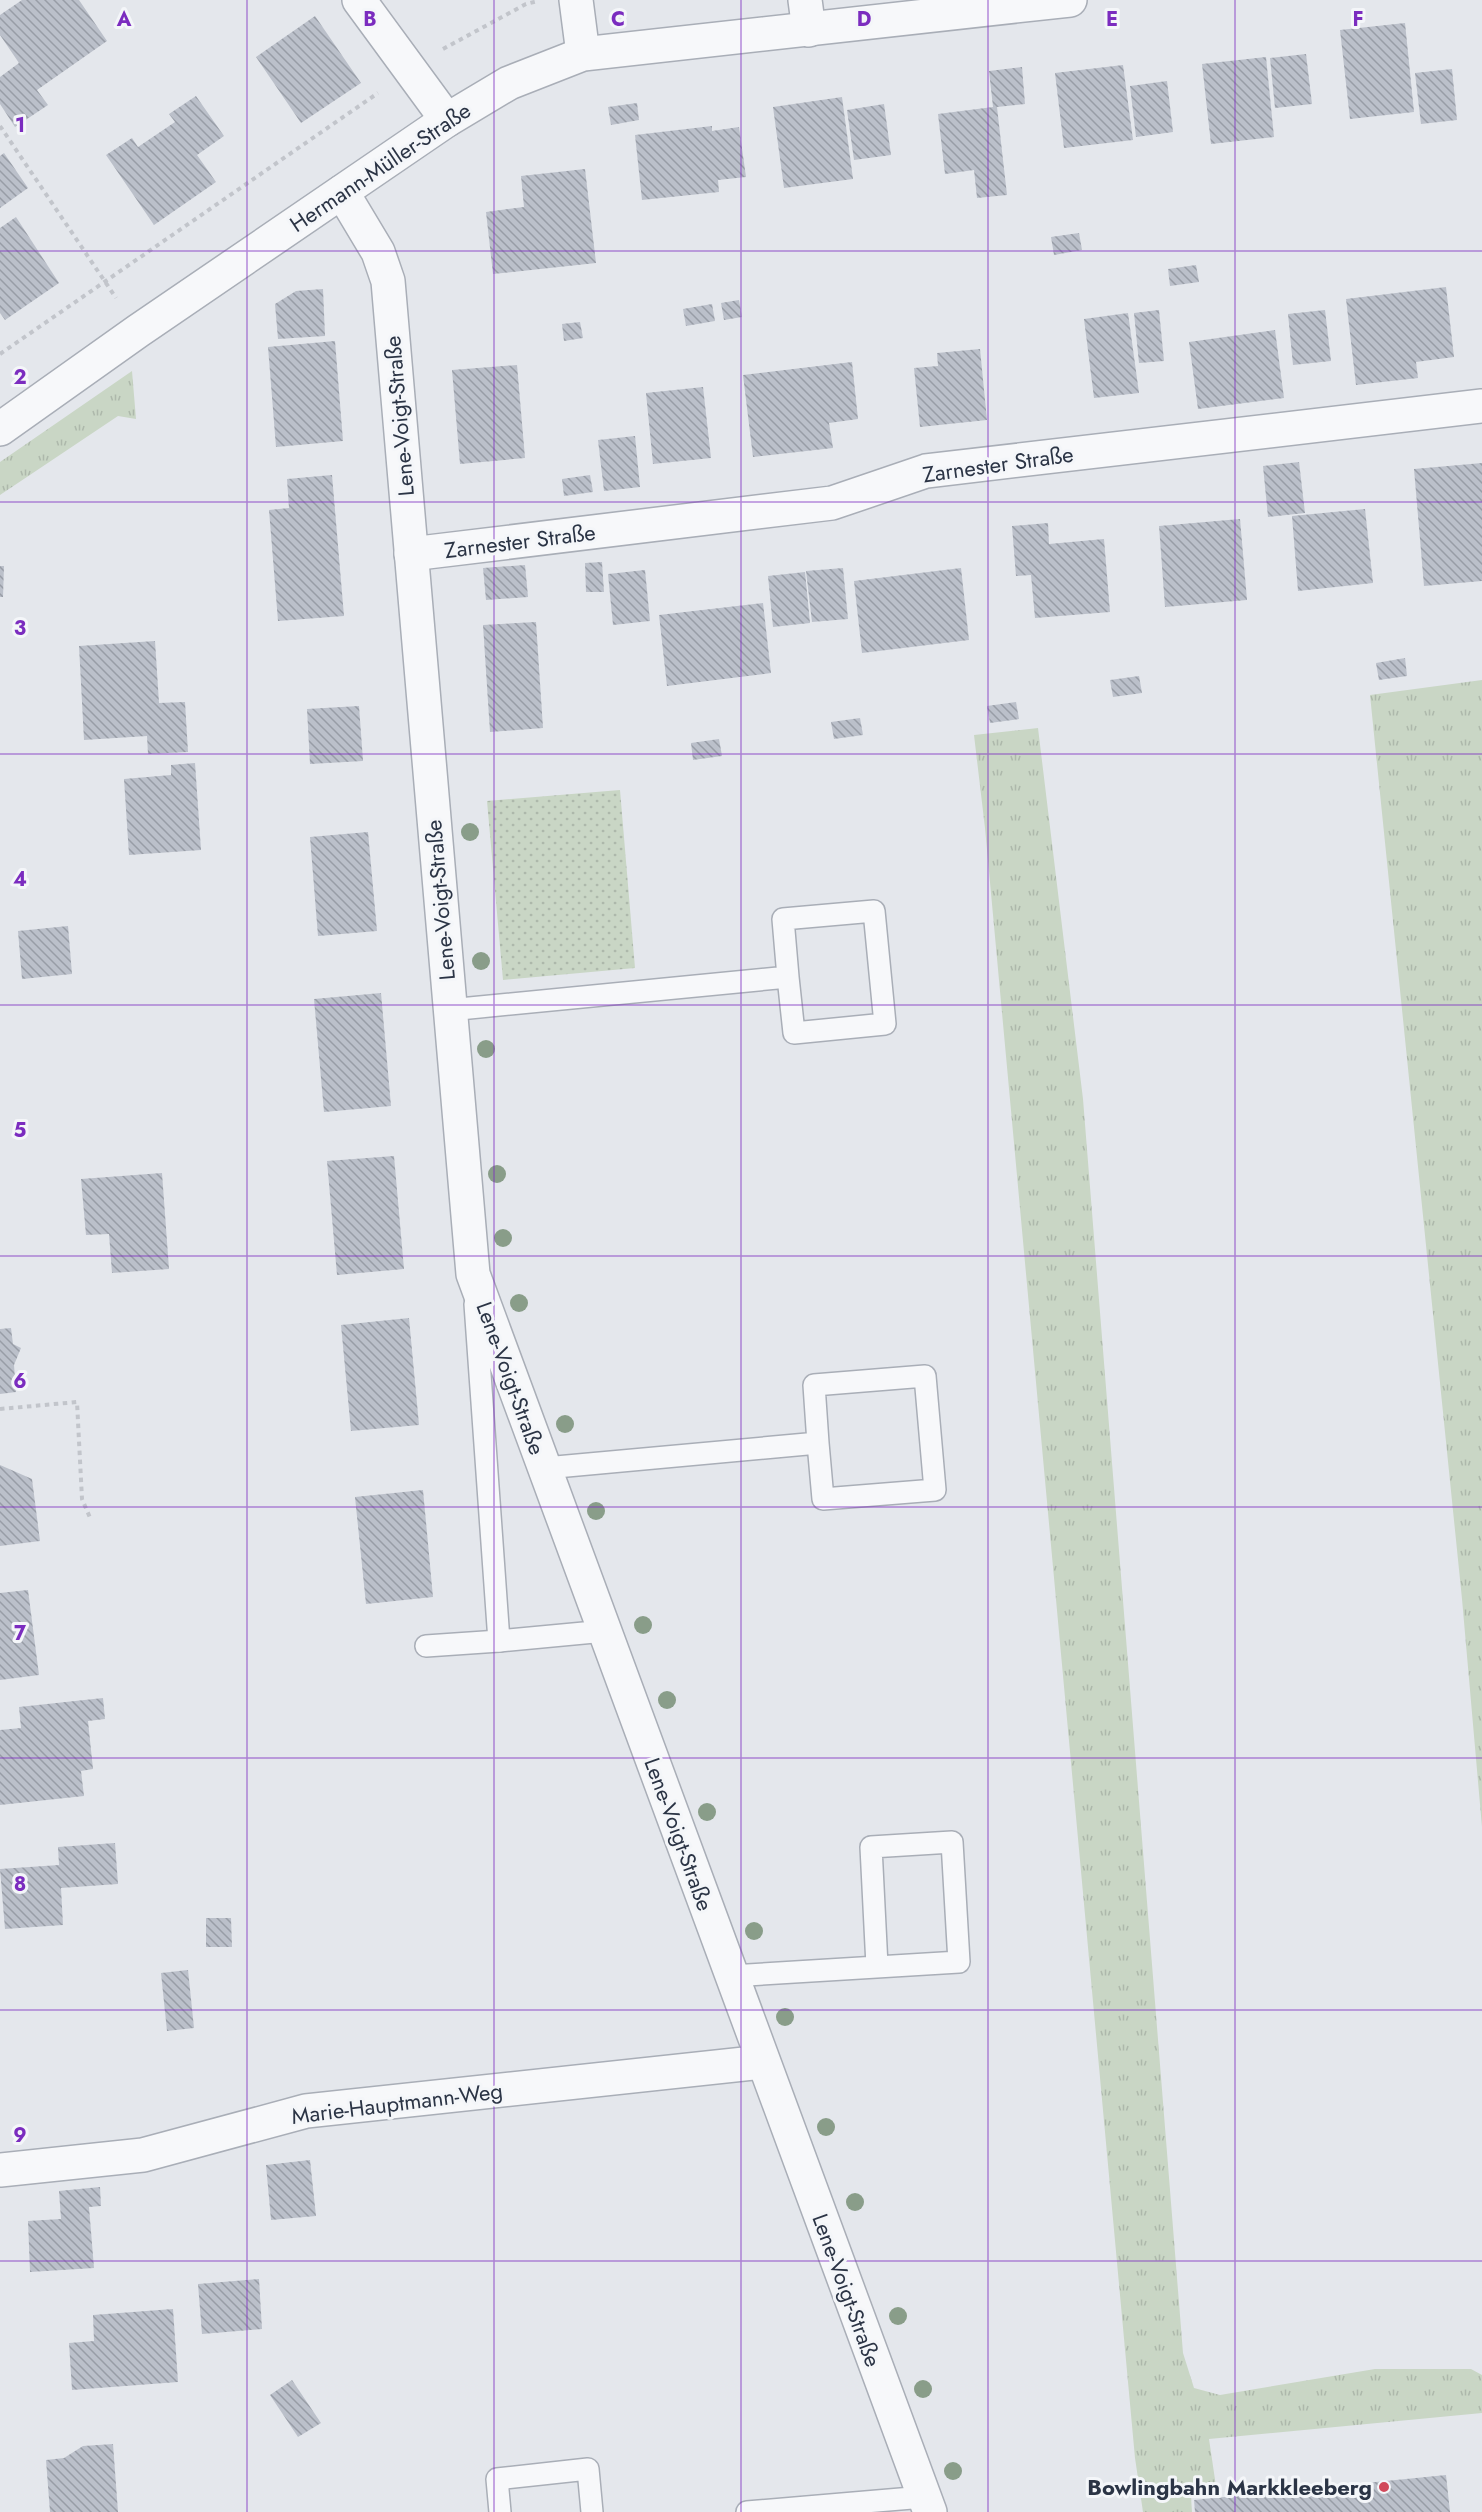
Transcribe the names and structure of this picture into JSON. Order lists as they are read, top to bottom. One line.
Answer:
{"streets":{"street":["Hermann-Müller-Straße","Lene-Voigt-Straße","Zarnester Straße","Marie-Hauptmann-Weg"]},"crossings":[["Hermann-Müller-Straße","Lene-Voigt-Straße"],["Lene-Voigt-Straße","Zarnester Straße"],["Lene-Voigt-Straße","Marie-Hauptmann-Weg"]],"places":["Bowlingbahn Markkleeberg"],"grid":{"columns":["A","B","C","D","E","F"],"rows":["1","2","3","4","5","6","7","8","9"]}}
